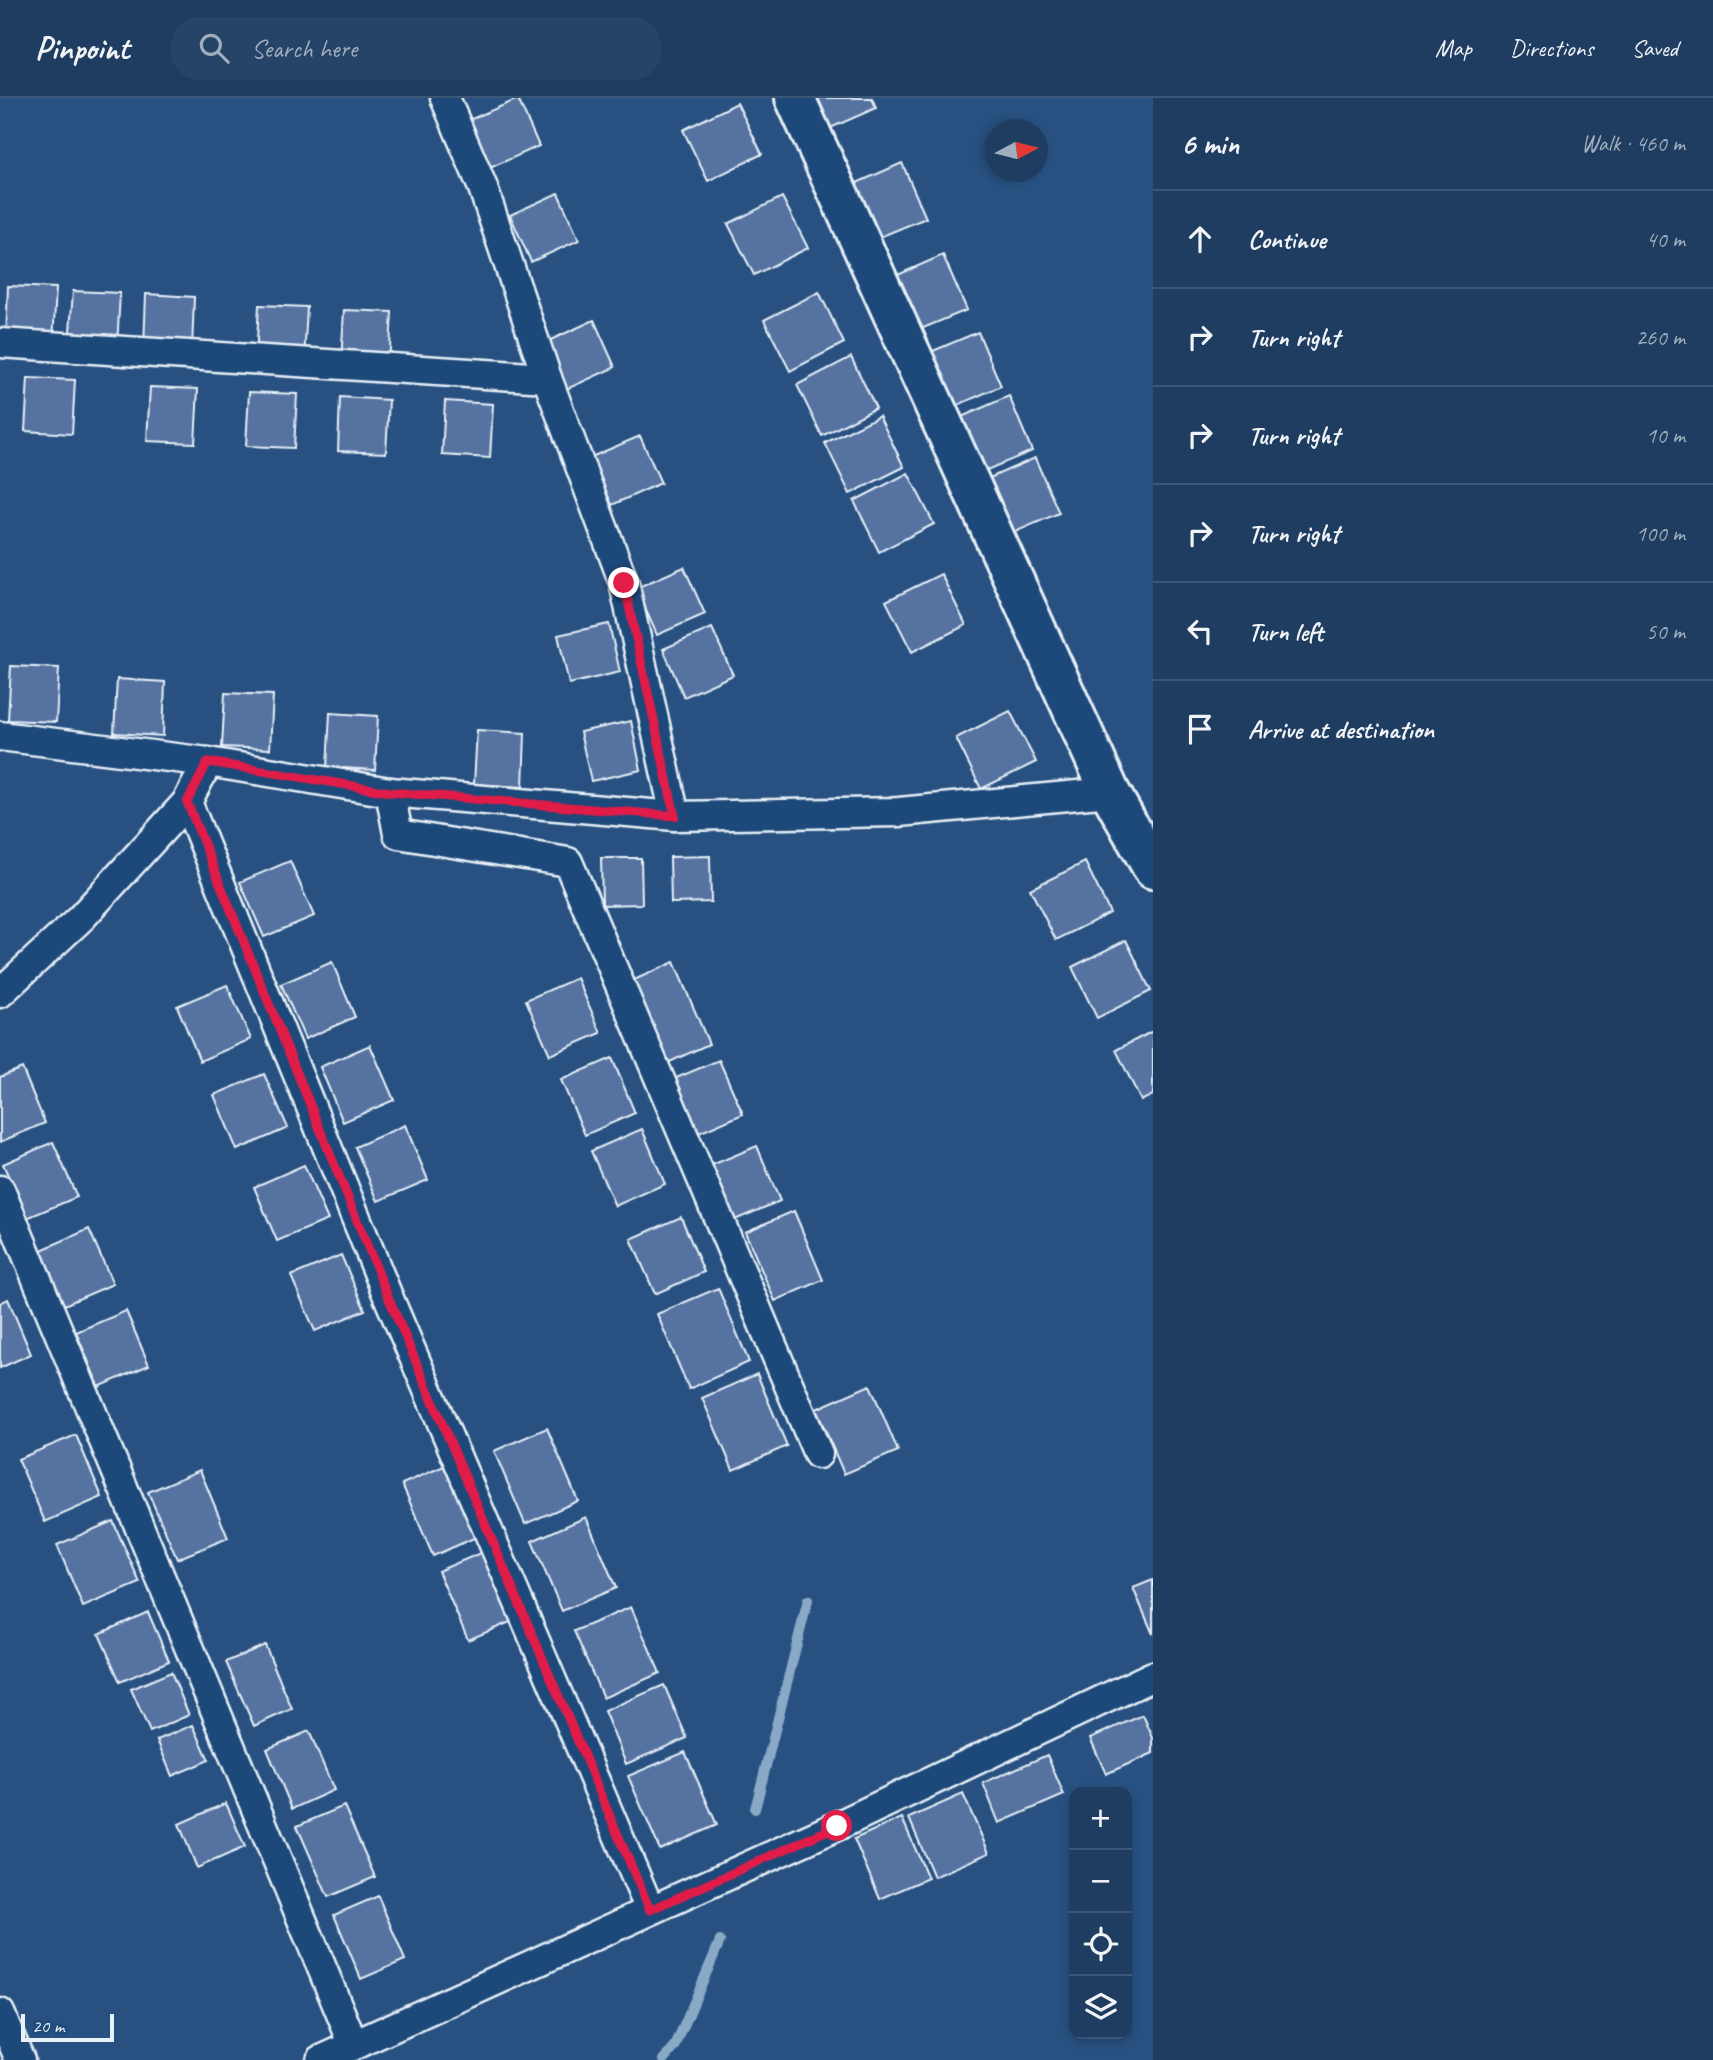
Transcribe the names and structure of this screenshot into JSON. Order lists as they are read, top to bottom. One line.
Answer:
{"scale_bar":"20 m","north":"right","page":{"header":"Pinpoint","search":"Search here","nav":["Map","Directions","Saved"],"heading":["6 min","Walk · 460 m"],"list":[["Continue","40 m"],["Turn right","260 m"],["Turn right","10 m"],["Turn right","100 m"],["Turn left","50 m"],"Arrive at destination"],"map_buttons":["+","−"],"scale":"20 m"}}
